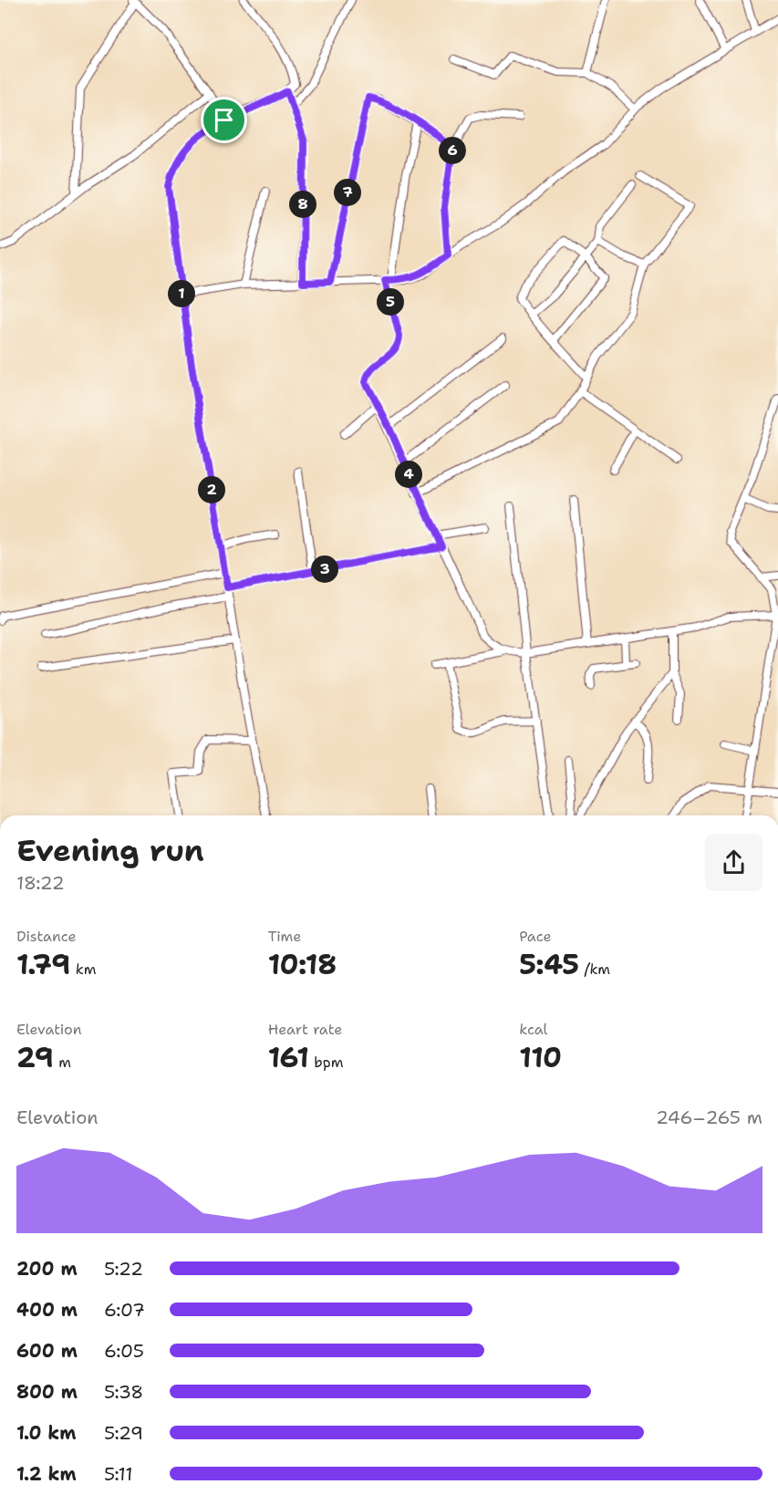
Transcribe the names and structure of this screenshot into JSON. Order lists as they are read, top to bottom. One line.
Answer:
{"page":{"pins":["6","7","8","1","5","4","2","3"],"heading":["Evening run","18:22"],"stats":[["Distance","1.79 km"],["Time","10:18"],["Pace","5:45 /km"],["Elevation","29 m"],["Heart rate","161 bpm"],["kcal","110"]],"chart":["Elevation","246–265 m"],"list":[{"name":"200 m","note":"5:22"},{"name":"400 m","note":"6:07"},{"name":"600 m","note":"6:05"},{"name":"800 m","note":"5:38"},{"name":"1.0 km","note":"5:29"},{"name":"1.2 km","note":"5:11"}]}}
